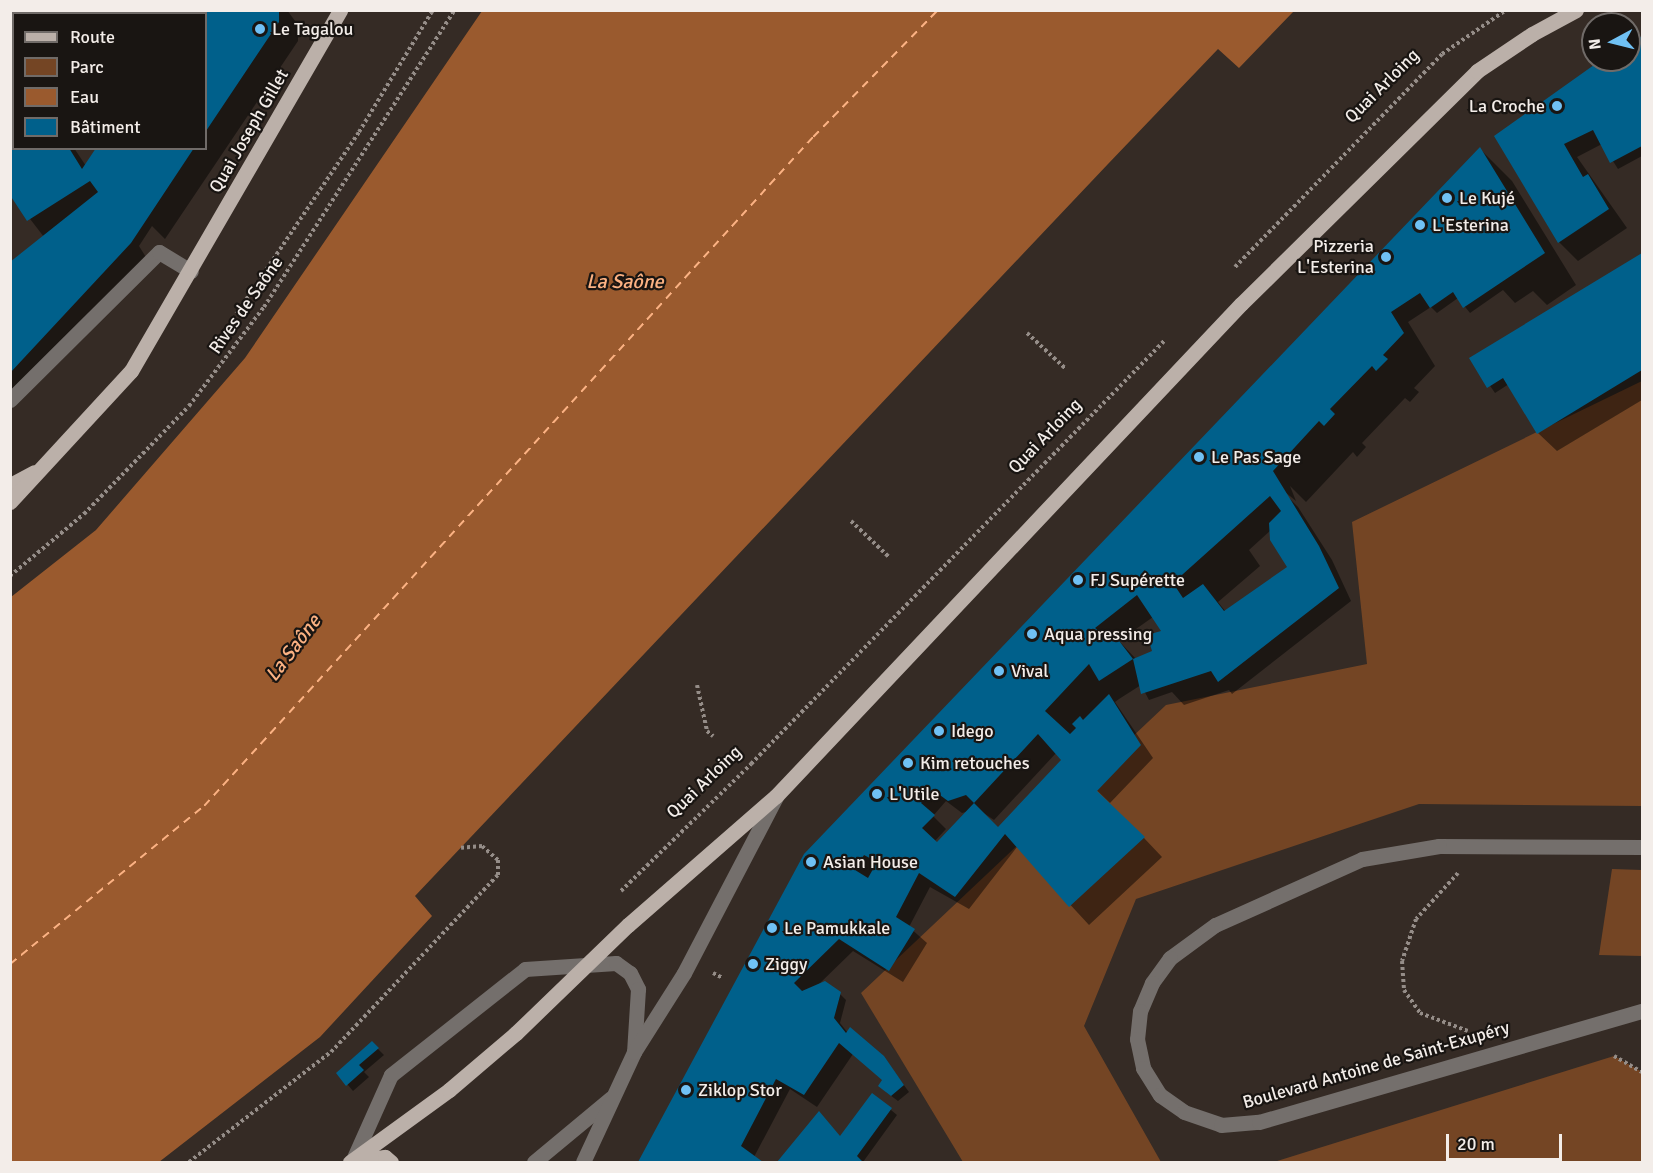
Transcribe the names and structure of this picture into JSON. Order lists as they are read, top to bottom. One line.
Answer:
{"streets":{"main road":["Quai Joseph Gillet"],"street":["Boulevard Antoine de Saint-Exupéry"],"path":["Quai Arloing","Rives de Saône"]},"water":["La Saône"],"places":["Le Tagalou","La Croche","Le Kujé","L'Esterina","Pizzeria L'Esterina","Le Pas Sage","FJ Supérette","Aqua pressing","Vival","Idego","Kim retouches","L'Utile","Asian House","Le Pamukkale","Ziggy","Ziklop Stor"],"legend":["Route","Parc","Eau","Bâtiment"],"scale_bar":"20 m","north":"left"}
